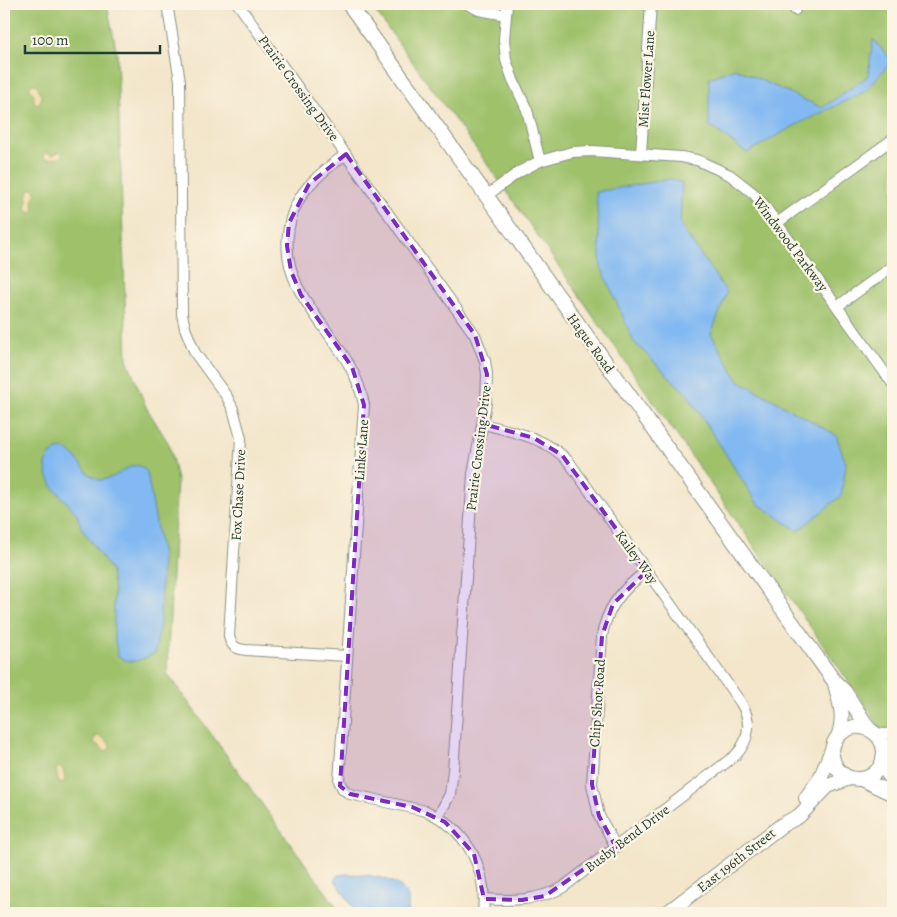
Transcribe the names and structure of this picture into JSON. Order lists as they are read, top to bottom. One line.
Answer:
{"streets":{"main road":["Hague Road","East 196th Street"],"street":["Mist Flower Lane","Prairie Crossing Drive","Windwood Parkway","Links Lane","Fox Chase Drive","Kailey Way","Chip Shot Road","Busby Bend Drive"]},"crossings":[["Mist Flower Lane","Windwood Parkway"],["Prairie Crossing Drive","Links Lane"],["Prairie Crossing Drive","Kailey Way"],["Windwood Parkway","Hague Road"],["Hague Road","East 196th Street"],["Links Lane","Fox Chase Drive"],["Kailey Way","Chip Shot Road"],["Kailey Way","Busby Bend Drive"],["Chip Shot Road","Busby Bend Drive"]],"scale_bar":"100 m"}
